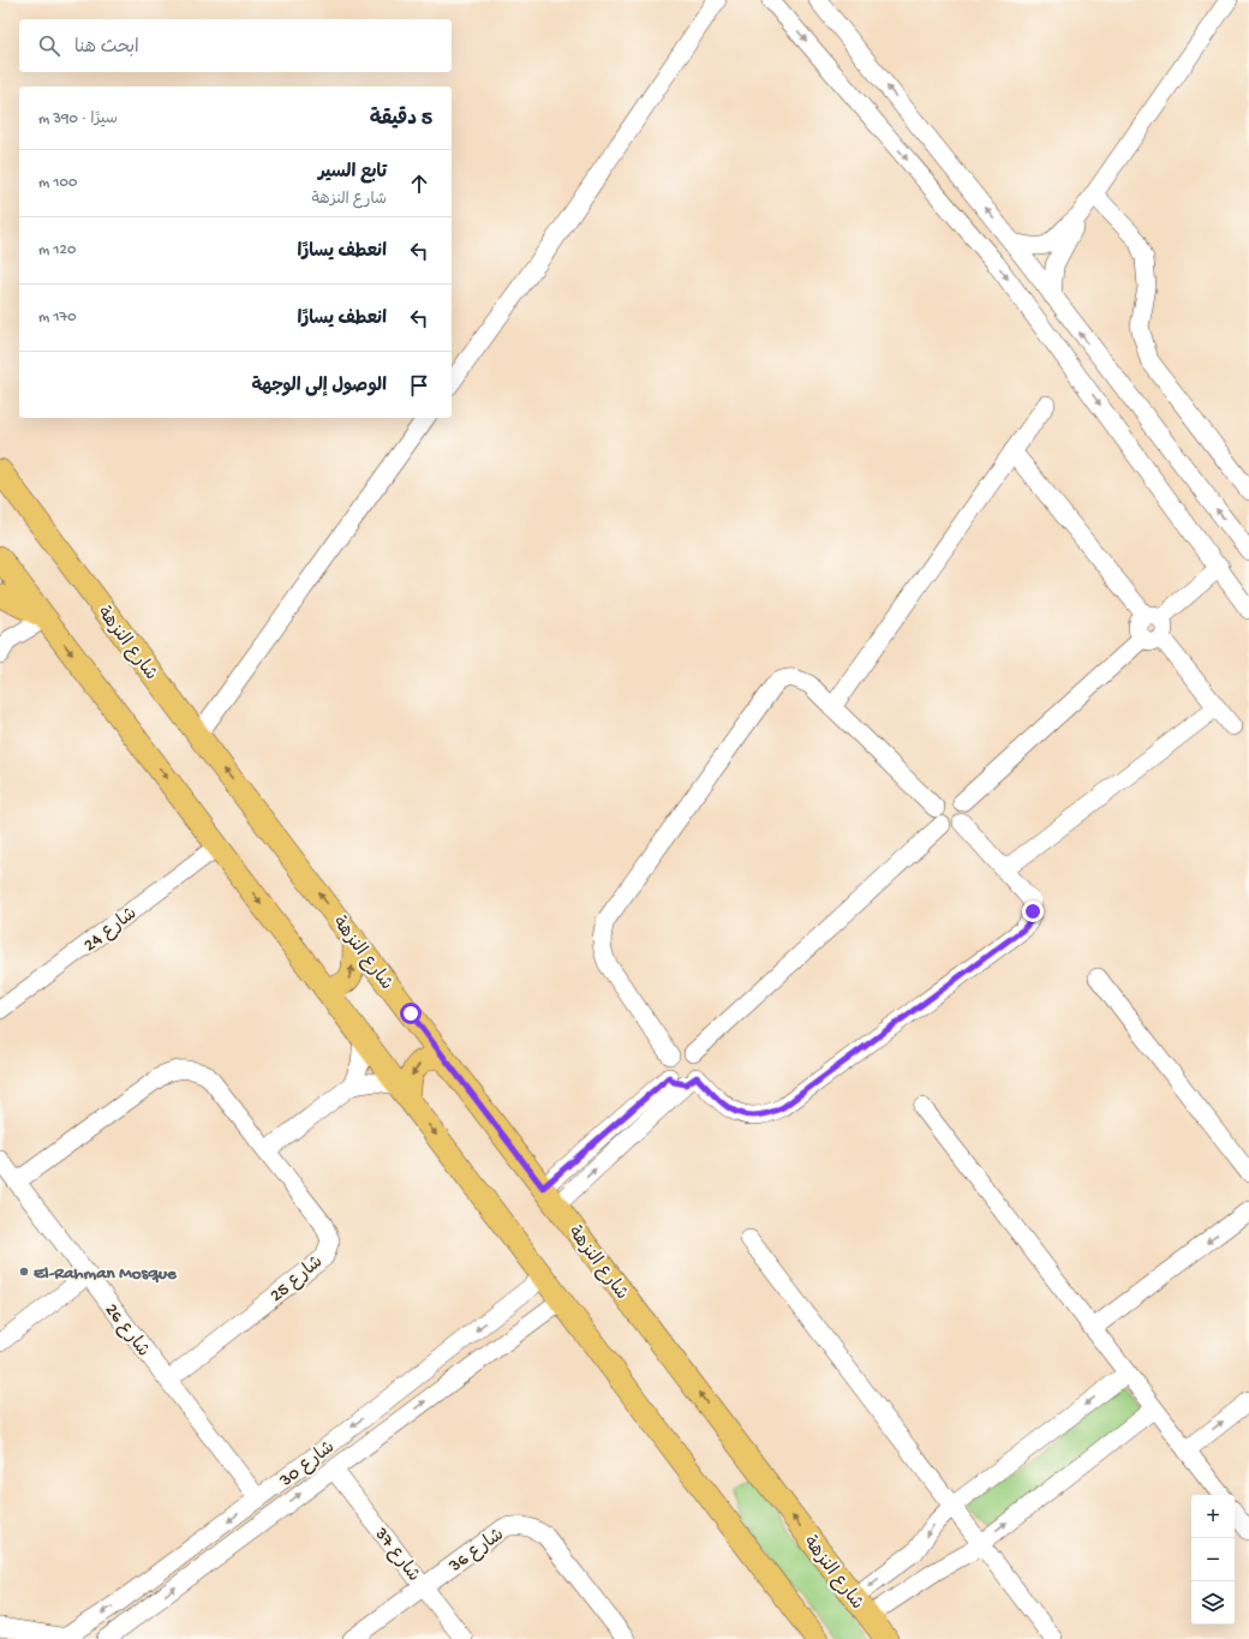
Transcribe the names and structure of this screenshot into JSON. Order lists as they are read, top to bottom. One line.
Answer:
{"streets":{"main road":["شارع النزهة"],"street":["شارع 24","شارع 25","شارع 26","شارع 30","شارع 36","شارع 37"]},"crossings":[["شارع 25","شارع 26"],["شارع 26","شارع 30"],["شارع 30","شارع 37"],["شارع 36","شارع 37"]],"places":["El-Rahman Mosque"],"page":{"search":"ابحث هنا","heading":["5 دقيقة","سيرًا · 390 m"],"list":[["تابع السير","شارع النزهة","100 m"],["انعطف يسارًا","120 m"],["انعطف يسارًا","170 m"],"الوصول إلى الوجهة"],"map_buttons":["+","−"]}}
